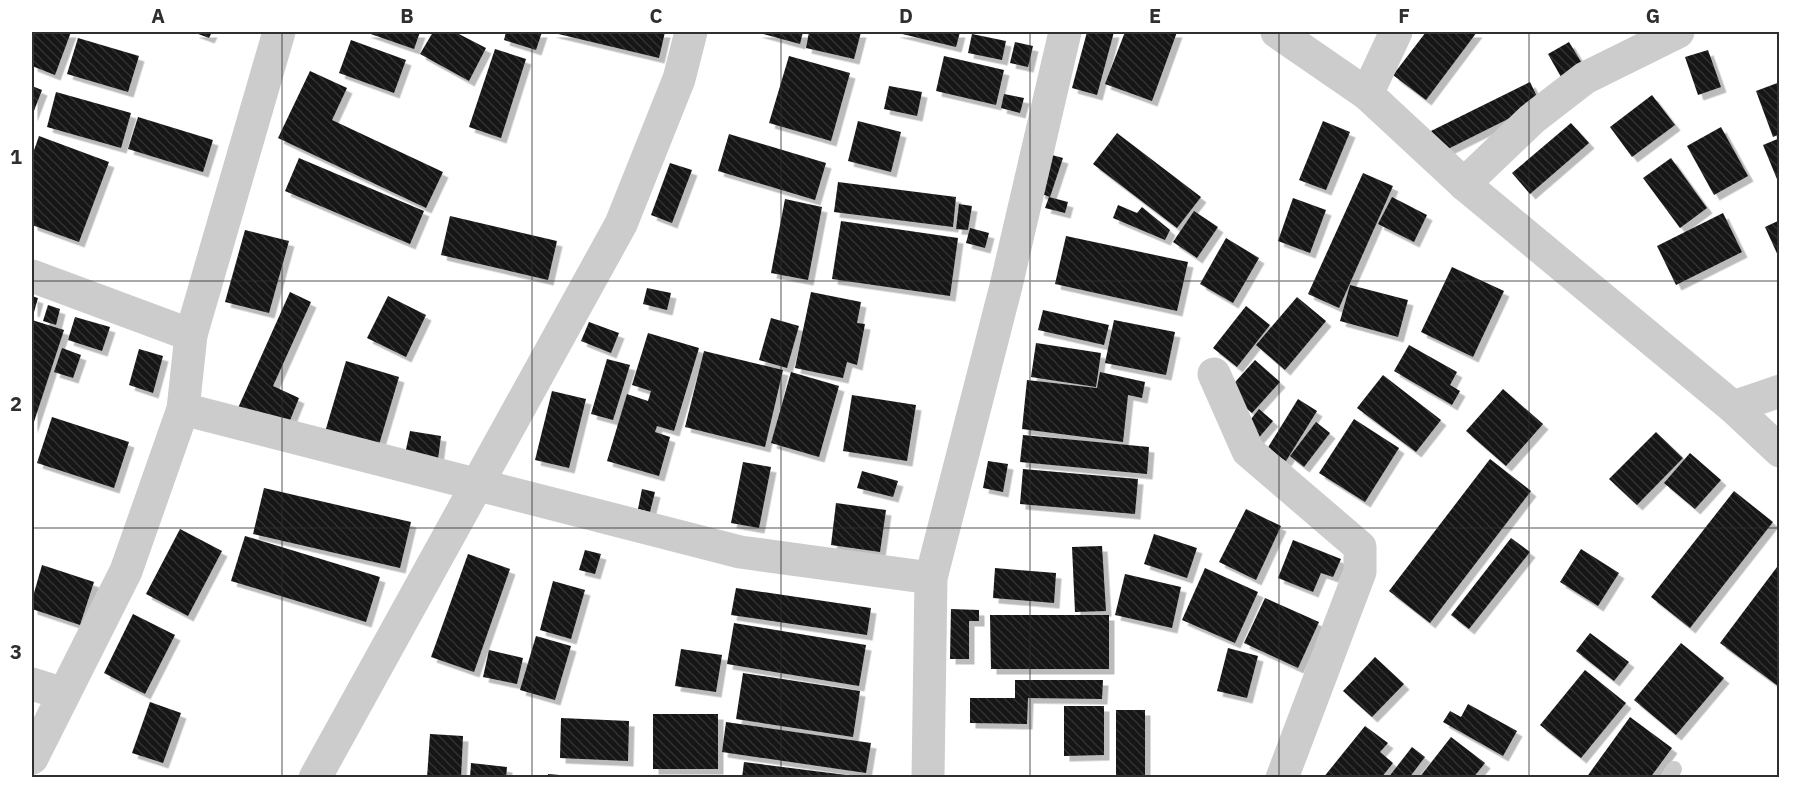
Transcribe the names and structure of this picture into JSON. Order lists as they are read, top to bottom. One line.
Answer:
{"grid":{"columns":["A","B","C","D","E","F","G"],"rows":["1","2","3"]}}
